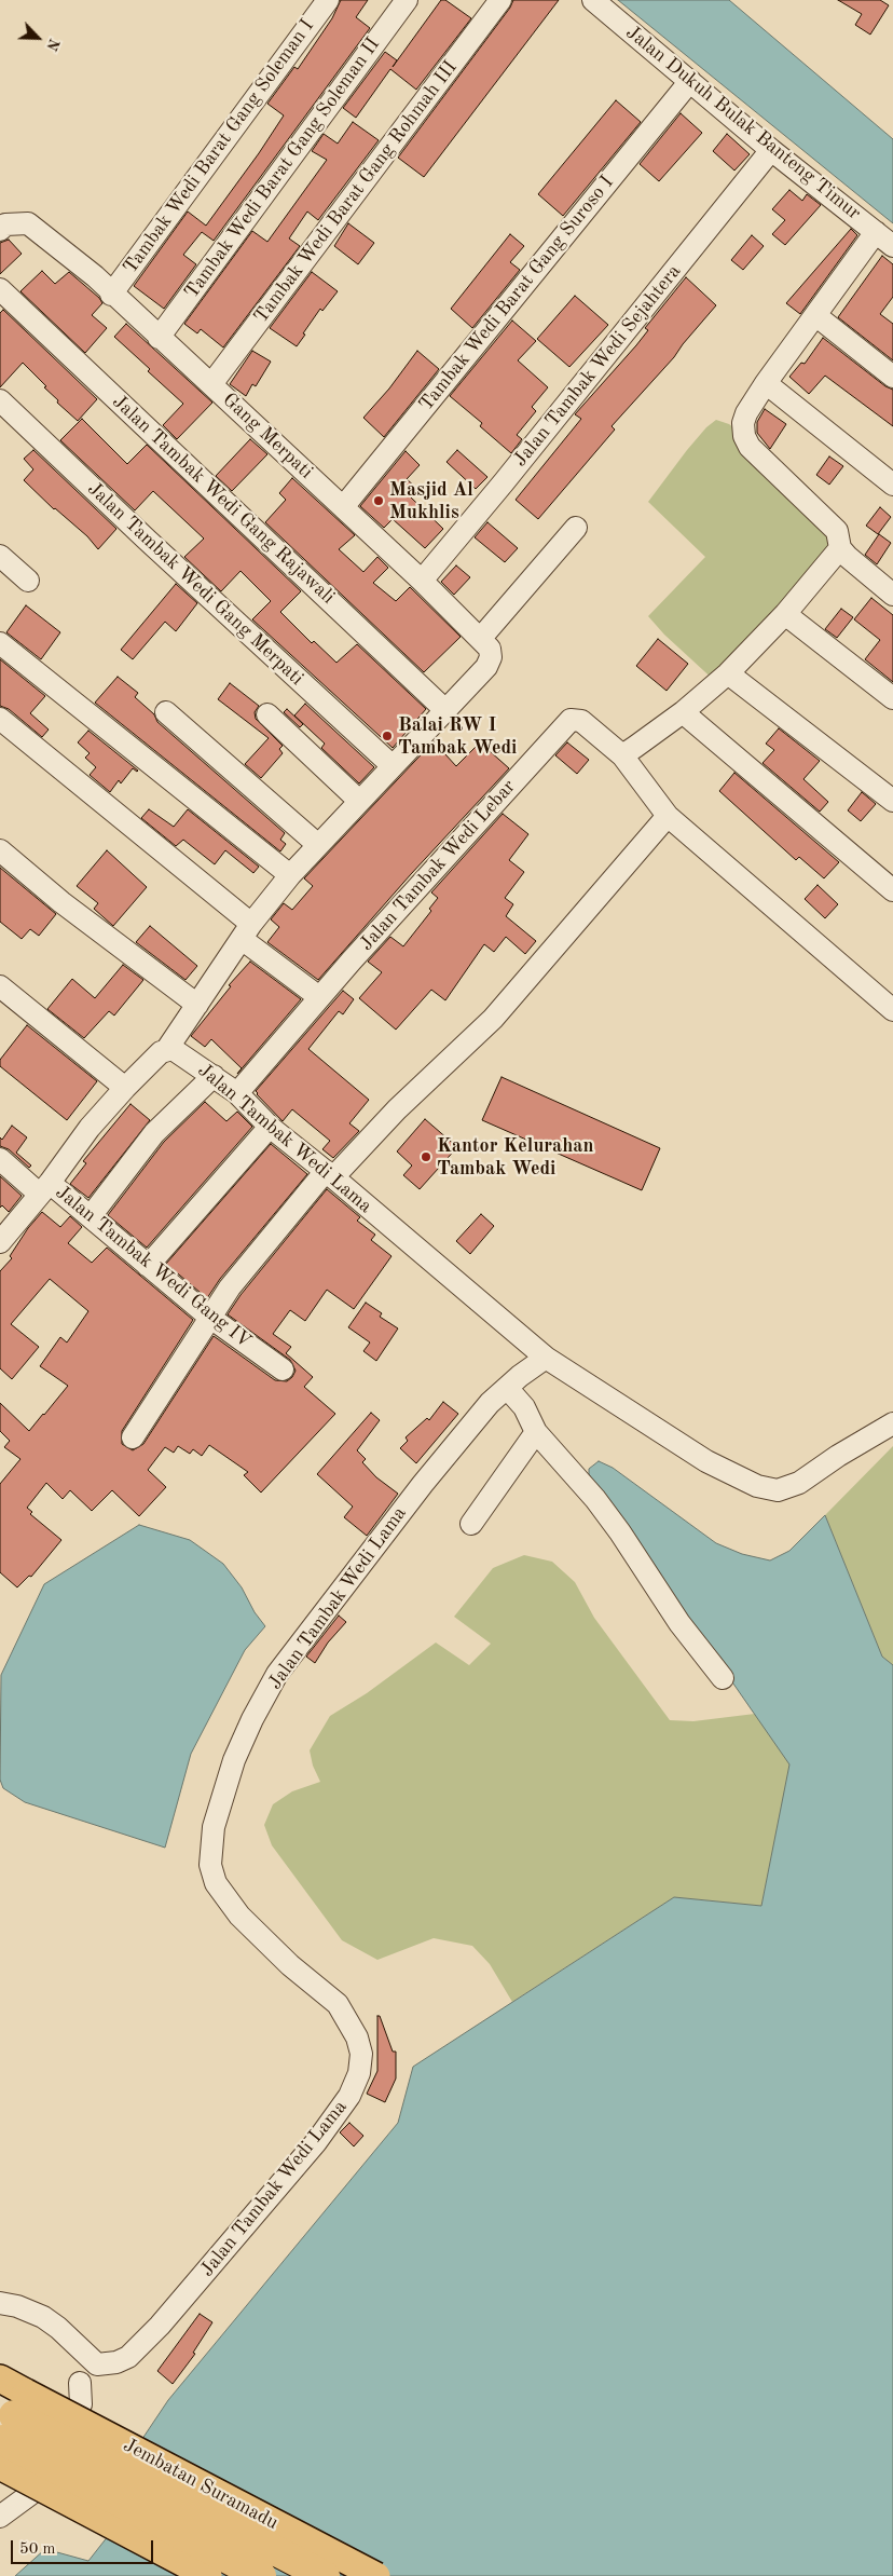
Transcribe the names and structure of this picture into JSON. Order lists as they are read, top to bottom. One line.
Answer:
{"streets":{"highway":["Jembatan Suramadu"],"street":["Jalan Dukuh Bulak Banteng Timur","Tambak Wedi Barat Gang Soleman I","Tambak Wedi Barat Gang Soleman II","Tambak Wedi Barat Gang Rohmah III","Tambak Wedi Barat Gang Suroso I","Jalan Tambak Wedi Sejahtera","Gang Merpati","Jalan Tambak Wedi Gang Rajawali","Jalan Tambak Wedi Gang Merpati","Jalan Tambak Wedi Lebar","Jalan Tambak Wedi Lama","Jalan Tambak Wedi Gang IV"]},"crossings":[["Jalan Dukuh Bulak Banteng Timur","Tambak Wedi Barat Gang Suroso I"],["Jalan Dukuh Bulak Banteng Timur","Jalan Tambak Wedi Sejahtera"],["Tambak Wedi Barat Gang Soleman I","Gang Merpati"],["Tambak Wedi Barat Gang Soleman II","Gang Merpati"],["Tambak Wedi Barat Gang Rohmah III","Gang Merpati"],["Tambak Wedi Barat Gang Suroso I","Gang Merpati"],["Jalan Tambak Wedi Sejahtera","Gang Merpati"],["Gang Merpati","Jalan Tambak Wedi Gang Rajawali"],["Jalan Tambak Wedi Lebar","Jalan Tambak Wedi Lama"]],"places":["Masjid Al Mukhlis","Balai RW I Tambak Wedi","Kantor Kelurahan Tambak Wedi"],"scale_bar":"50 m","north":"bottom right"}
